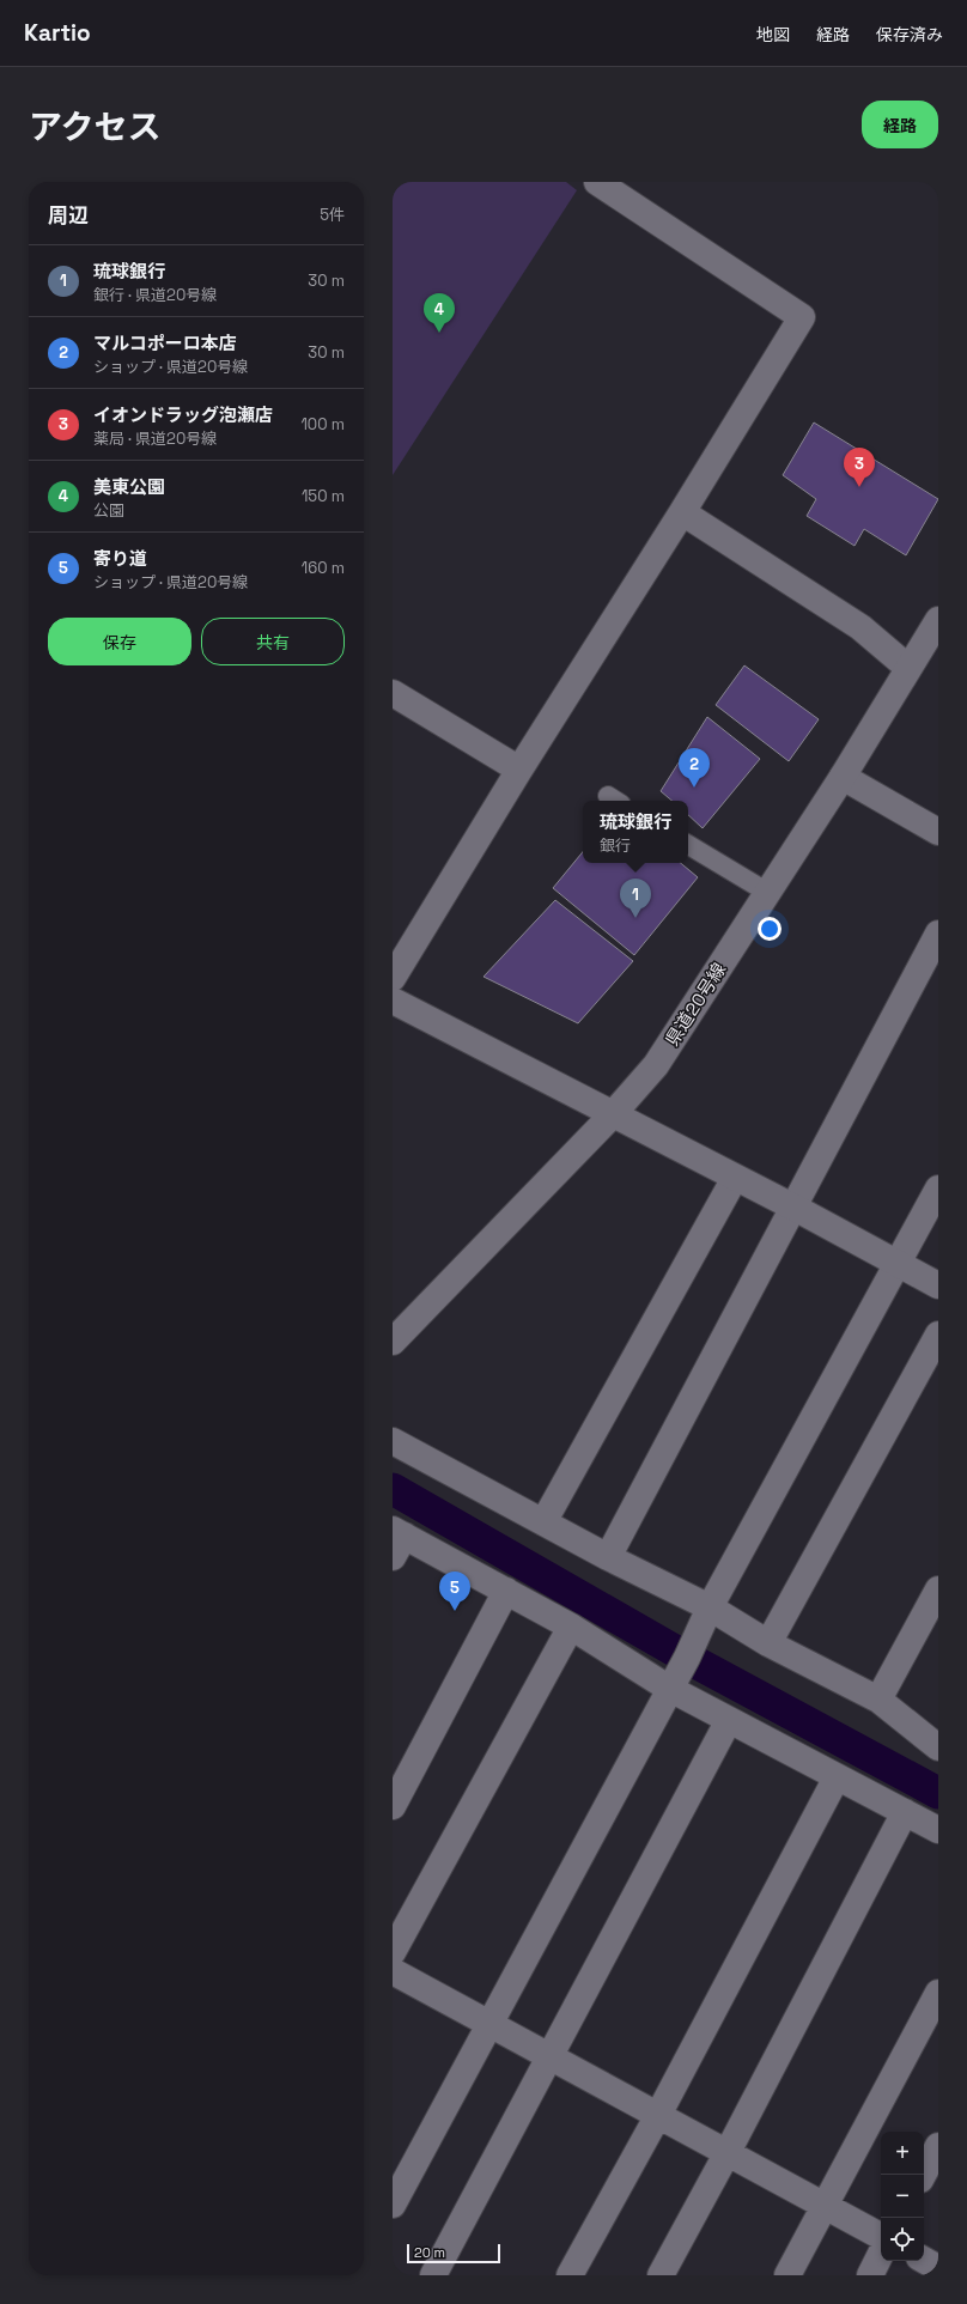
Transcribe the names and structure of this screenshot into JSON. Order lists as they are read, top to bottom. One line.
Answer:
{"streets":{"street":["県道20号線"]},"scale_bar":"20 m","page":{"header":"Kartio","nav":["地図","経路","保存済み"],"title":"アクセス","buttons":["経路",["保存","共有"]],"heading":["周辺","5件"],"list":[{"mark":"1","name":"琉球銀行","note":"銀行 · 県道20号線","value":"30 m"},{"mark":"2","name":"マルコポーロ本店","note":"ショップ · 県道20号線","value":"30 m"},{"mark":"3","name":"イオンドラッグ泡瀬店","note":"薬局 · 県道20号線","value":"100 m"},{"mark":"4","name":"美東公園","note":"公園","value":"150 m"},{"mark":"5","name":"寄り道","note":"ショップ · 県道20号線","value":"160 m"}],"pins":["4","3","2","1","5"],"popup":["琉球銀行","銀行"],"map_buttons":["+","−"],"scale":"20 m"}}
